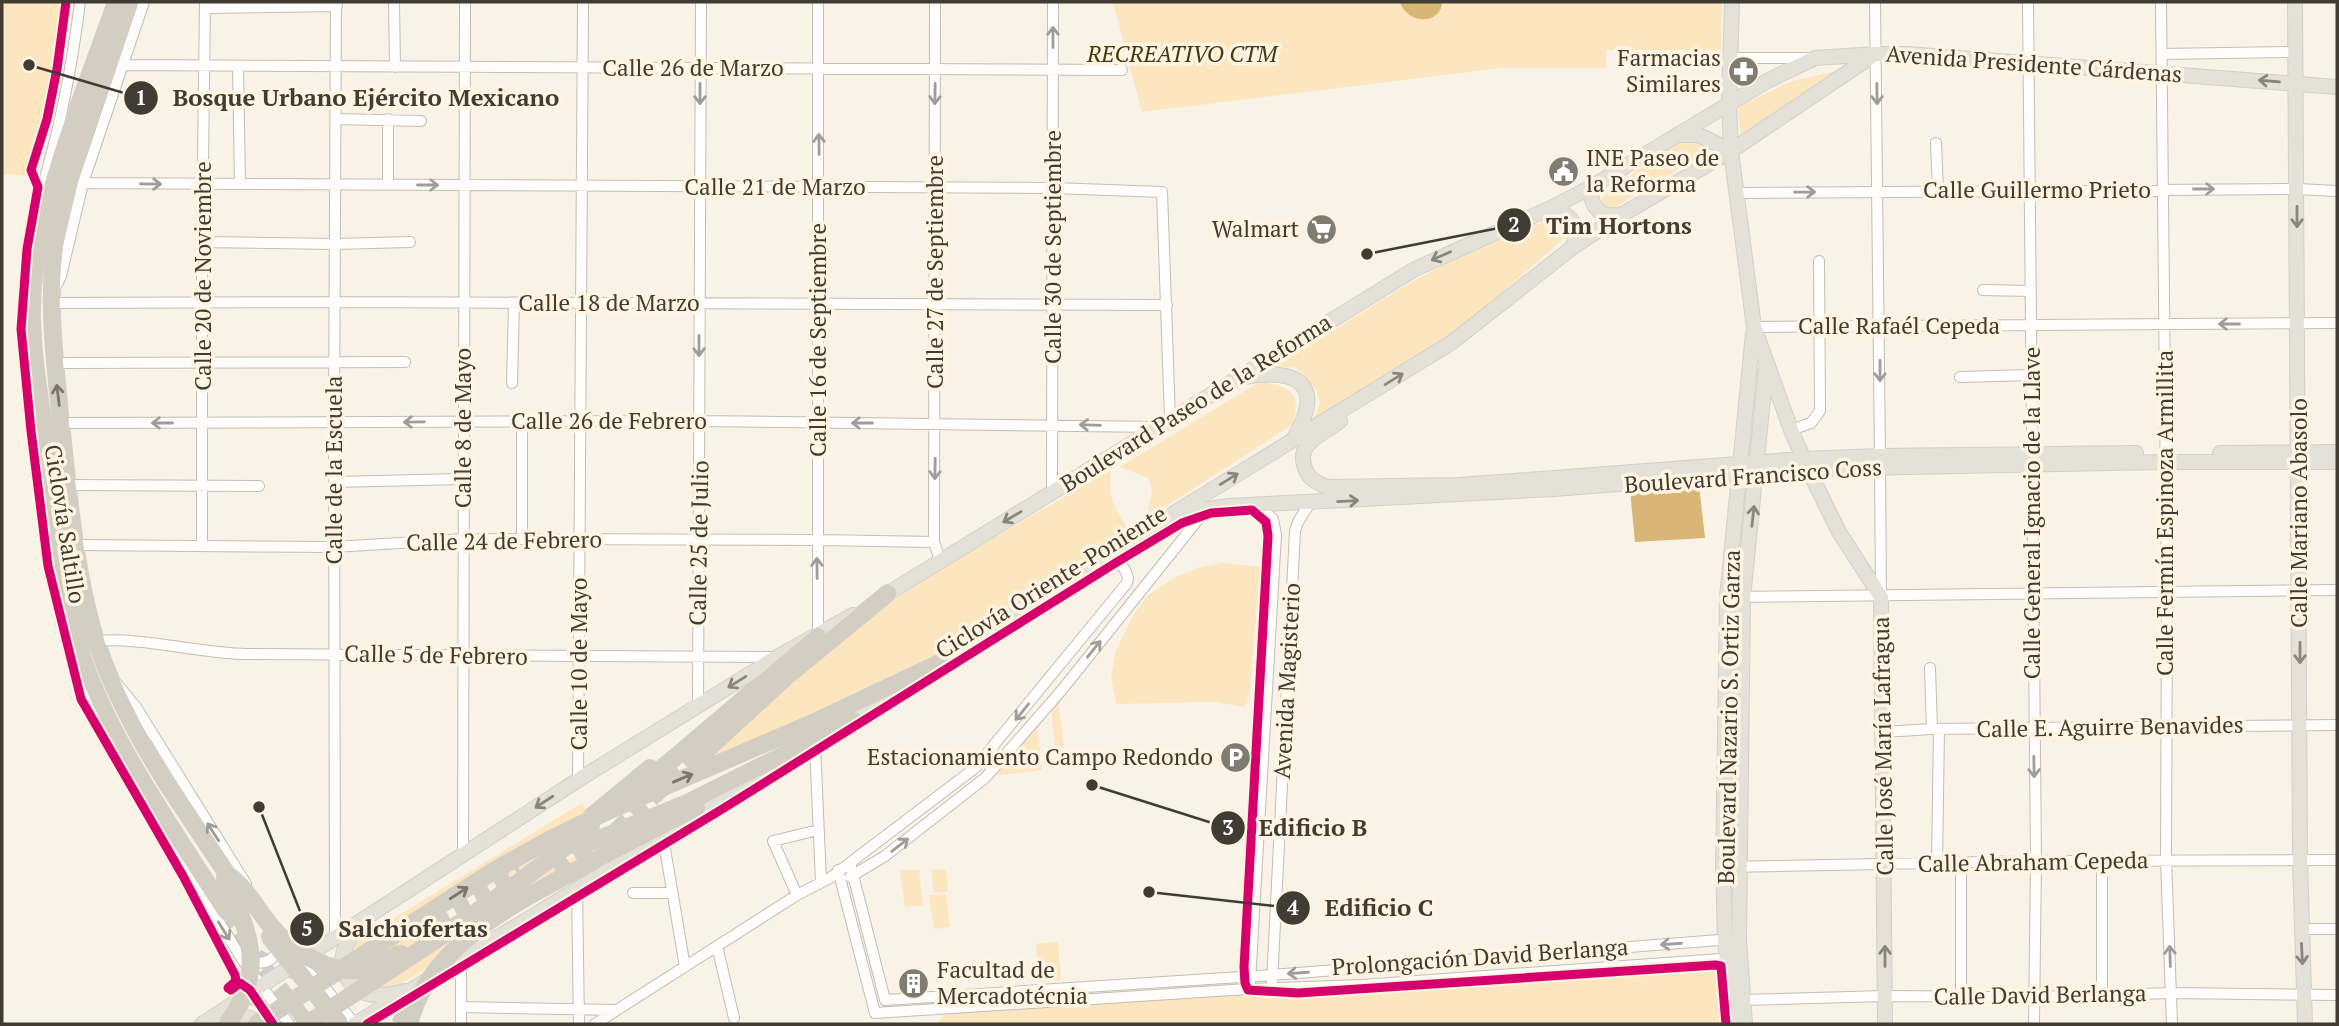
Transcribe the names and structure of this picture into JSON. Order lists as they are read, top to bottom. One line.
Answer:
{"streets":{"highway":["Boulevard Paseo de la Reforma"],"main road":["Avenida Presidente Cárdenas","Boulevard Francisco Coss","Calle Mariano Abasolo","Boulevard Nazario S. Ortiz Garza","Calle José María Lafragua"],"street":["Calle 26 de Marzo","Calle 21 de Marzo","Calle Guillermo Prieto","Calle 30 de Septiembre","Calle 27 de Septiembre","Calle 20 de Noviembre","Calle 18 de Marzo","Calle Rafaél Cepeda","Calle 16 de Septiembre","Calle 26 de Febrero","Calle 8 de Mayo","Calle de la Escuela","Calle General Ignacio de la Llave","Calle Fermín Espinoza Armillita","Calle 24 de Febrero","Calle 25 de Julio","Calle 5 de Febrero","Calle 10 de Mayo","Avenida Magisterio","Calle E. Aguirre Benavides","Calle Abraham Cepeda","Prolongación David Berlanga","Calle David Berlanga"],"cycle path":["Ciclovía Saltillo","Ciclovía Oriente-Poniente"]},"crossings":[["Avenida Presidente Cárdenas","Boulevard Paseo de la Reforma"],["Avenida Presidente Cárdenas","Calle General Ignacio de la Llave"],["Avenida Presidente Cárdenas","Calle Fermín Espinoza Armillita"],["Avenida Presidente Cárdenas","Calle Mariano Abasolo"],["Avenida Presidente Cárdenas","Calle José María Lafragua"],["Calle 26 de Marzo","Calle 30 de Septiembre"],["Calle 26 de Marzo","Calle 27 de Septiembre"],["Calle 26 de Marzo","Calle 20 de Noviembre"],["Calle 26 de Marzo","Calle 16 de Septiembre"],["Calle 26 de Marzo","Calle 8 de Mayo"],["Calle 26 de Marzo","Calle de la Escuela"],["Calle 26 de Marzo","Calle 25 de Julio"],["Calle 26 de Marzo","Calle 10 de Mayo"],["Calle 21 de Marzo","Calle 30 de Septiembre"],["Calle 21 de Marzo","Calle 27 de Septiembre"],["Calle 21 de Marzo","Calle 20 de Noviembre"],["Calle 21 de Marzo","Calle 18 de Marzo"],["Calle 21 de Marzo","Calle 16 de Septiembre"],["Calle 21 de Marzo","Calle 8 de Mayo"],["Calle 21 de Marzo","Calle de la Escuela"],["Calle 21 de Marzo","Calle 25 de Julio"],["Calle 21 de Marzo","Calle 10 de Mayo"],["Calle Guillermo Prieto","Calle General Ignacio de la Llave"],["Calle Guillermo Prieto","Calle Fermín Espinoza Armillita"],["Calle Guillermo Prieto","Calle Mariano Abasolo"],["Calle Guillermo Prieto","Calle José María Lafragua"],["Calle 30 de Septiembre","Calle 18 de Marzo"],["Calle 30 de Septiembre","Boulevard Paseo de la Reforma"],["Calle 30 de Septiembre","Calle 26 de Febrero"],["Calle 27 de Septiembre","Calle 18 de Marzo"],["Calle 27 de Septiembre","Boulevard Paseo de la Reforma"],["Calle 27 de Septiembre","Calle 26 de Febrero"],["Calle 27 de Septiembre","Calle 24 de Febrero"],["Calle 20 de Noviembre","Calle 18 de Marzo"],["Calle 20 de Noviembre","Calle 26 de Febrero"],["Calle 20 de Noviembre","Calle de la Escuela"],["Calle 20 de Noviembre","Calle 24 de Febrero"],["Calle 18 de Marzo","Calle 16 de Septiembre"],["Calle 18 de Marzo","Calle 8 de Mayo"],["Calle 18 de Marzo","Calle de la Escuela"],["Calle 18 de Marzo","Calle 25 de Julio"],["Calle 18 de Marzo","Calle 10 de Mayo"],["Calle Rafaél Cepeda","Calle General Ignacio de la Llave"],["Calle Rafaél Cepeda","Calle Fermín Espinoza Armillita"],["Calle Rafaél Cepeda","Calle Mariano Abasolo"],["Calle Rafaél Cepeda","Boulevard Nazario S. Ortiz Garza"],["Calle Rafaél Cepeda","Calle José María Lafragua"],["Calle 16 de Septiembre","Boulevard Paseo de la Reforma"],["Calle 16 de Septiembre","Calle 26 de Febrero"],["Calle 16 de Septiembre","Calle 24 de Febrero"],["Boulevard Paseo de la Reforma","Calle 26 de Febrero"],["Calle 26 de Febrero","Calle 8 de Mayo"],["Calle 26 de Febrero","Calle de la Escuela"],["Calle 26 de Febrero","Calle 25 de Julio"],["Calle 26 de Febrero","Calle 10 de Mayo"],["Calle 8 de Mayo","Calle 24 de Febrero"],["Calle 8 de Mayo","Calle 5 de Febrero"],["Calle de la Escuela","Calle 24 de Febrero"],["Calle de la Escuela","Calle 5 de Febrero"],["Boulevard Francisco Coss","Calle General Ignacio de la Llave"],["Boulevard Francisco Coss","Calle Fermín Espinoza Armillita"],["Boulevard Francisco Coss","Calle Mariano Abasolo"],["Boulevard Francisco Coss","Avenida Magisterio"],["Boulevard Francisco Coss","Boulevard Nazario S. Ortiz Garza"],["Boulevard Francisco Coss","Calle José María Lafragua"],["Calle General Ignacio de la Llave","Calle E. Aguirre Benavides"],["Calle General Ignacio de la Llave","Calle Abraham Cepeda"],["Calle General Ignacio de la Llave","Calle David Berlanga"],["Calle Fermín Espinoza Armillita","Calle E. Aguirre Benavides"],["Calle Fermín Espinoza Armillita","Calle Abraham Cepeda"],["Calle Fermín Espinoza Armillita","Calle David Berlanga"],["Calle Mariano Abasolo","Calle E. Aguirre Benavides"],["Calle Mariano Abasolo","Calle Abraham Cepeda"],["Calle Mariano Abasolo","Calle David Berlanga"],["Calle 24 de Febrero","Calle 25 de Julio"],["Calle 24 de Febrero","Calle 10 de Mayo"],["Calle 25 de Julio","Calle 5 de Febrero"],["Calle 5 de Febrero","Calle 10 de Mayo"],["Avenida Magisterio","Prolongación David Berlanga"],["Boulevard Nazario S. Ortiz Garza","Calle Abraham Cepeda"],["Boulevard Nazario S. Ortiz Garza","Prolongación David Berlanga"],["Boulevard Nazario S. Ortiz Garza","Calle David Berlanga"],["Calle E. Aguirre Benavides","Calle José María Lafragua"],["Calle José María Lafragua","Calle Abraham Cepeda"],["Calle José María Lafragua","Calle David Berlanga"]],"one_way":["Calle Guillermo Prieto","Calle 27 de Septiembre"],"parks":["RECREATIVO CTM"],"places":{"other":["Bosque Urbano Ejército Mexicano","Tim Hortons","Edificio B","Salchiofertas","Edificio C"],"pharmacy":["Farmacias Similares"],"public building":["INE Paseo de la Reforma"],"supermarket":["Walmart"],"parking":["Estacionamiento Campo Redondo"],"building":["Facultad de Mercadotécnia"]}}
